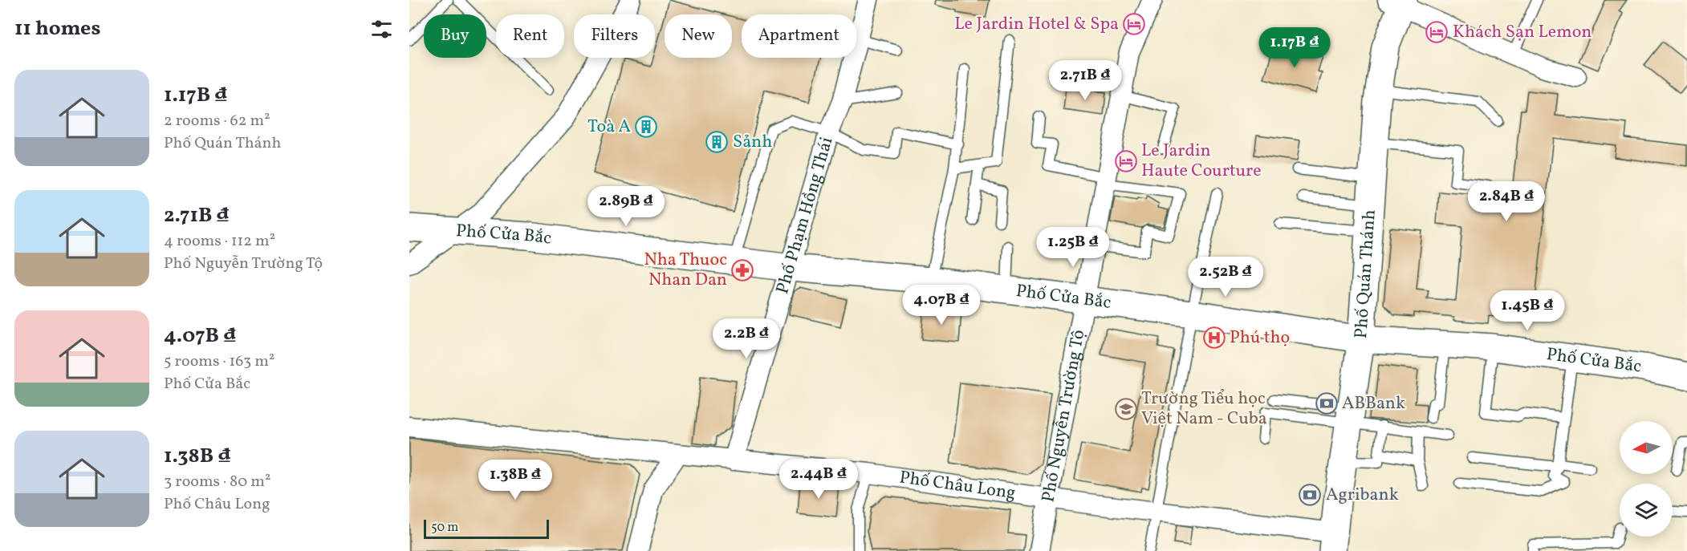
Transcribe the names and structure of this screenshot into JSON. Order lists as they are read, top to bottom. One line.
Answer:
{"streets":{"street":["Phố Phạm Hồng Thái","Phố Cửa Bắc","Phố Quán Thánh","Phố Nguyễn Trường Tộ","Phố Châu Long"]},"crossings":[["Phố Phạm Hồng Thái","Phố Cửa Bắc"],["Phố Phạm Hồng Thái","Phố Châu Long"],["Phố Cửa Bắc","Phố Quán Thánh"],["Phố Cửa Bắc","Phố Nguyễn Trường Tộ"],["Phố Quán Thánh","Phố Châu Long"],["Phố Nguyễn Trường Tộ","Phố Châu Long"]],"places":{"hotel":["Le Jardin Hotel & Spa","Khách Sạn Lemon","Le Jardin Haute Courture"],"building":["Toà A","Sảnh"],"pharmacy":["Nha Thuoc Nhan Dan"],"hospital":["Phú thọ"],"bank":["ABBank","Agribank"],"school or university":["Trường Tiểu học Việt Nam - Cuba"]},"scale_bar":"50 m","north":"left","page":{"heading":"11 homes","chip":["Buy","Rent","Filters","New","Apartment"],"price":["1.17B ₫","2.71B ₫","2.84B ₫","2.89B ₫","1.25B ₫","2.52B ₫","4.07B ₫","1.45B ₫","2.2B ₫","2.44B ₫","1.38B ₫"],"list":[{"name":"1.17B ₫","note":"2 rooms · 62 m² · Phố Quán Thánh"},{"name":"2.71B ₫","note":"4 rooms · 112 m² · Phố Nguyễn Trường Tộ"},{"name":"4.07B ₫","note":"5 rooms · 163 m² · Phố Cửa Bắc"},{"name":"1.38B ₫","note":"3 rooms · 80 m² · Phố Châu Long"}],"scale":"50 m"}}
